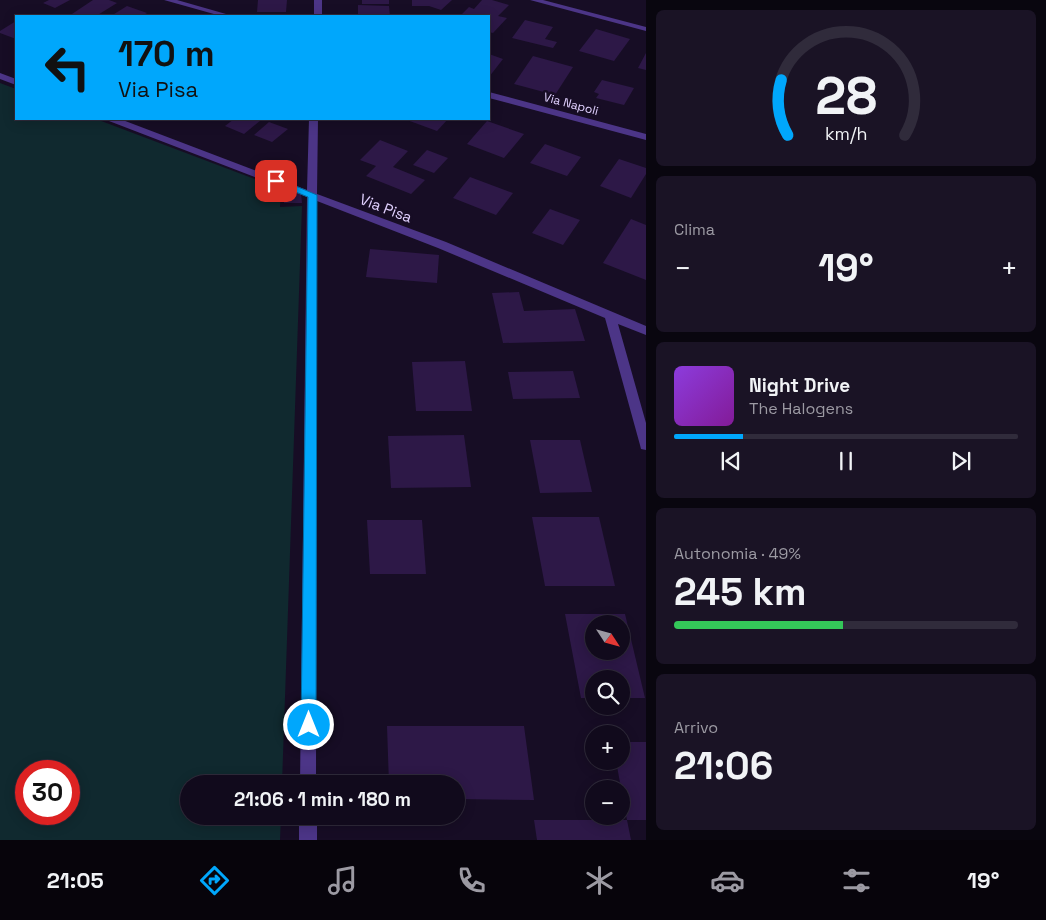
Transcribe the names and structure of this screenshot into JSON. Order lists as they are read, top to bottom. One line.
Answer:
{"streets":{"street":["Via Napoli","Via Pisa"]},"north":"bottom right","page":{"turn":["170 m","Via Pisa"],"tile":["Clima",["Autonomia · 49%","245 km"],["Arrivo","21:06"]],"heat":["−","19°","+"],"song":["Night Drive","The Halogens"],"map_buttons":["+","−"],"limit":"30","trip":"21:06 · 1 min · 180 m","tabs":["21:05","19°"],"gauge":["28","km/h"]}}
